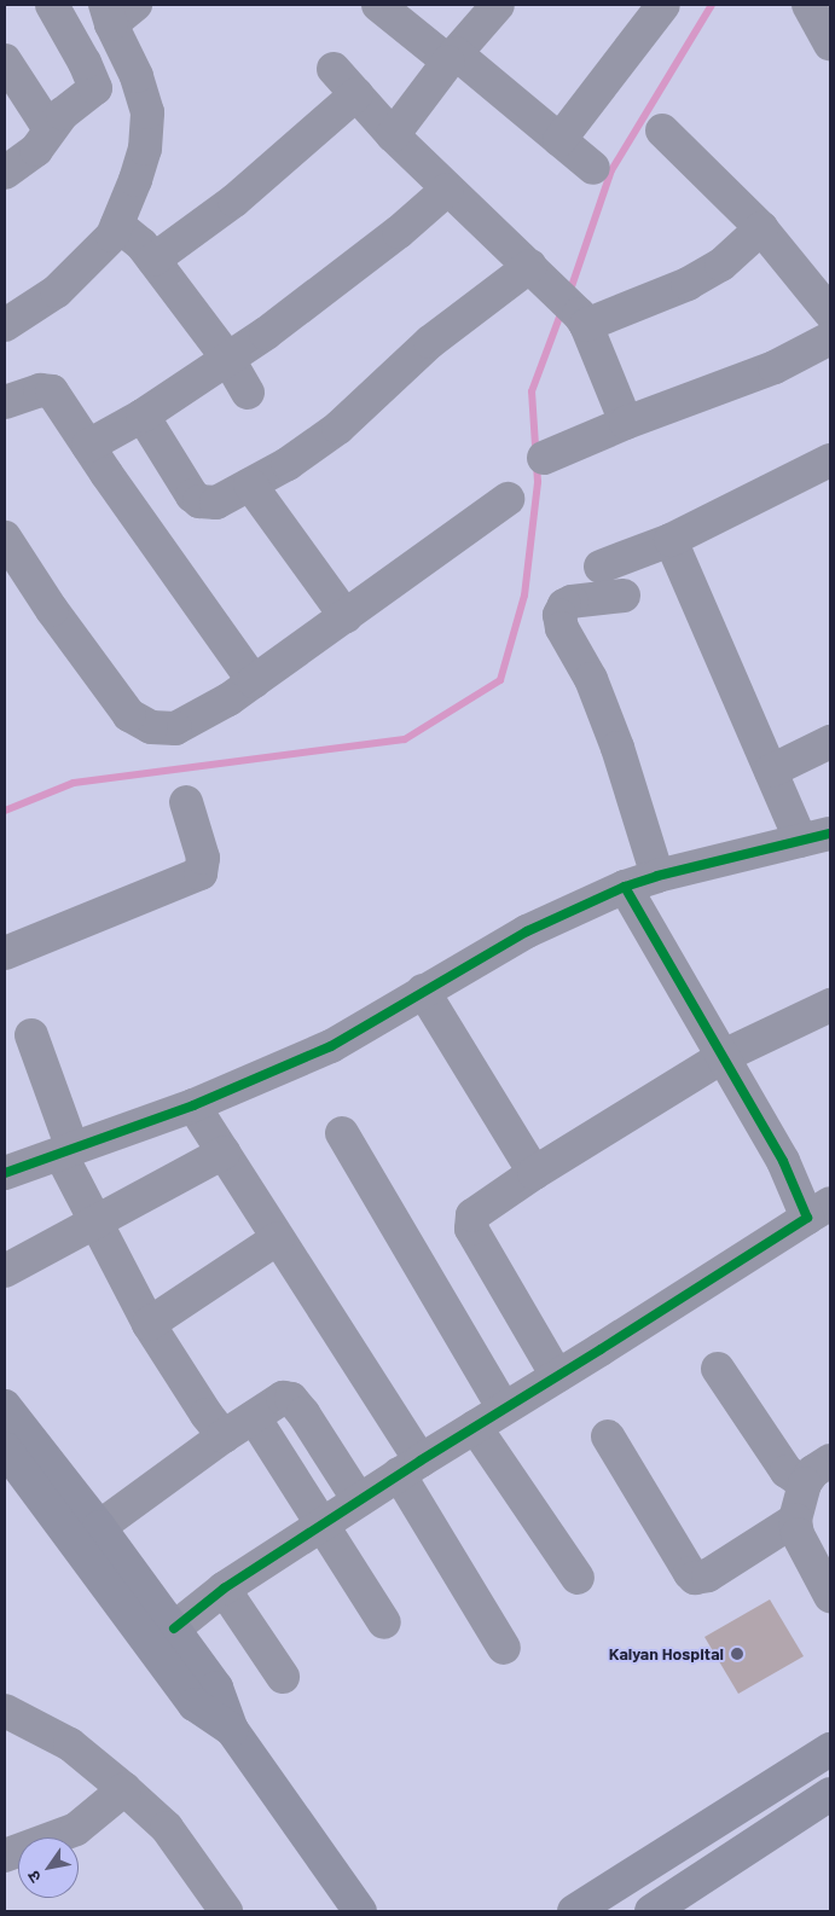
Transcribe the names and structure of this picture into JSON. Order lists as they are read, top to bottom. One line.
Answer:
{"places":["Kalyan Hospital"],"north":"bottom left"}
